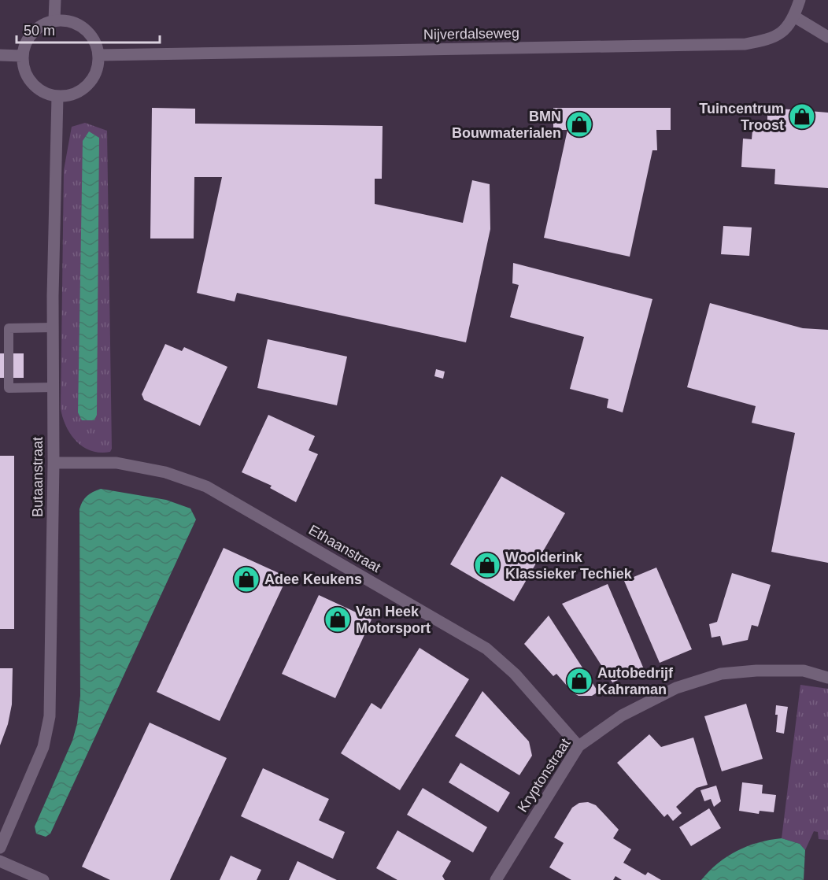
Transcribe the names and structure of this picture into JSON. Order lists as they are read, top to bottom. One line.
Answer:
{"streets":{"street":["Nijverdalseweg","Butaanstraat","Ethaanstraat","Kryptonstraat"]},"crossings":[["Nijverdalseweg","Butaanstraat"],["Butaanstraat","Ethaanstraat"],["Ethaanstraat","Kryptonstraat"]],"places":{"shop":["Tuincentrum Troost","BMN Bouwmaterialen","Woolderink Klassieker Techiek","Adee Keukens","Van Heek Motorsport","Autobedrijf Kahraman"]},"scale_bar":"50 m"}
